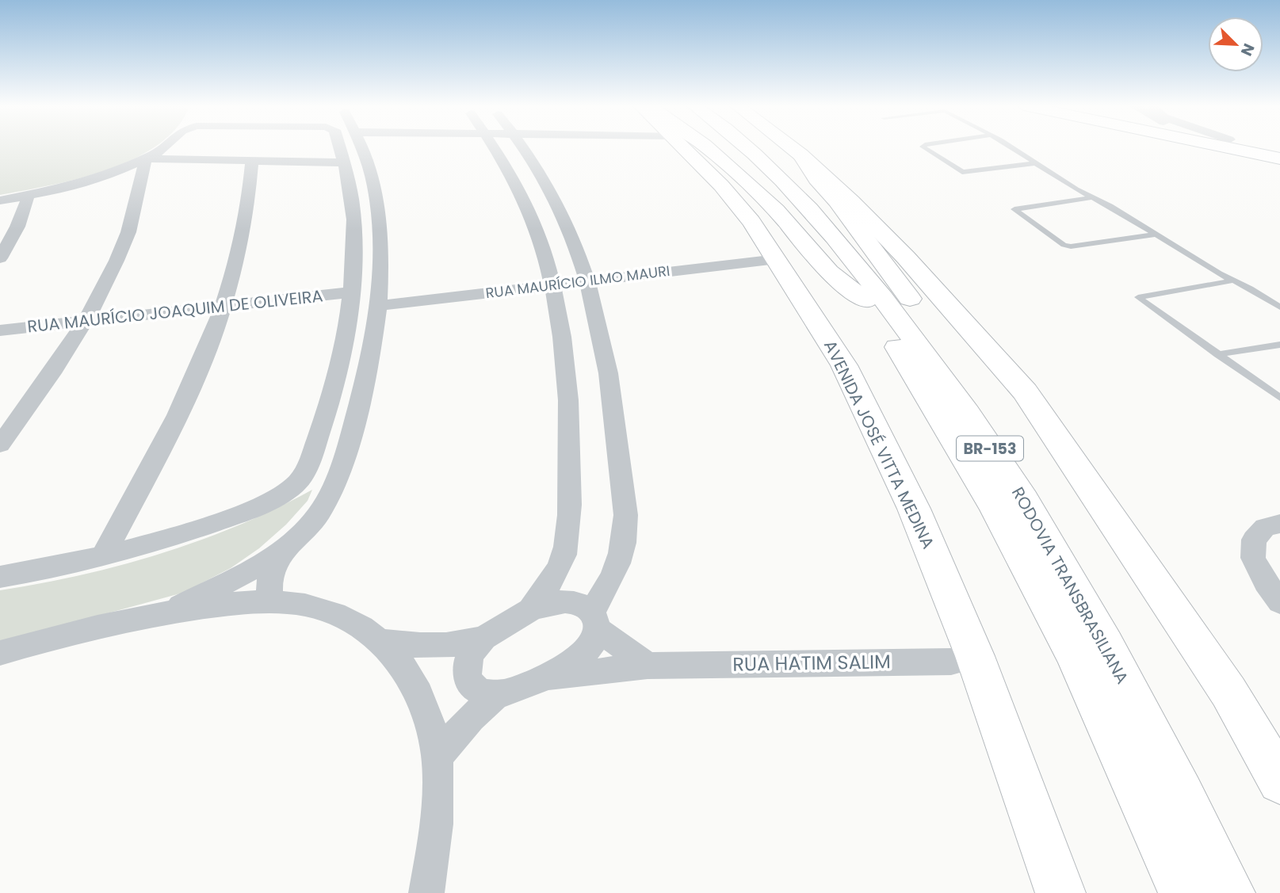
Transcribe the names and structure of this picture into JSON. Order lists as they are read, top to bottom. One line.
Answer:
{"streets":{"main road":["AVENIDA JOSÉ VITTA MEDINA","BR-153","RODOVIA TRANSBRASILIANA"],"street":["RUA MAURÍCIO ILMO MAURI","RUA MAURÍCIO JOAQUIM DE OLIVEIRA","RUA HATIM SALIM"]},"crossings":[["RUA MAURÍCIO ILMO MAURI","AVENIDA JOSÉ VITTA MEDINA"],["RUA MAURÍCIO ILMO MAURI","RUA HATIM SALIM"],["AVENIDA JOSÉ VITTA MEDINA","RUA HATIM SALIM"]],"north":"bottom right"}
